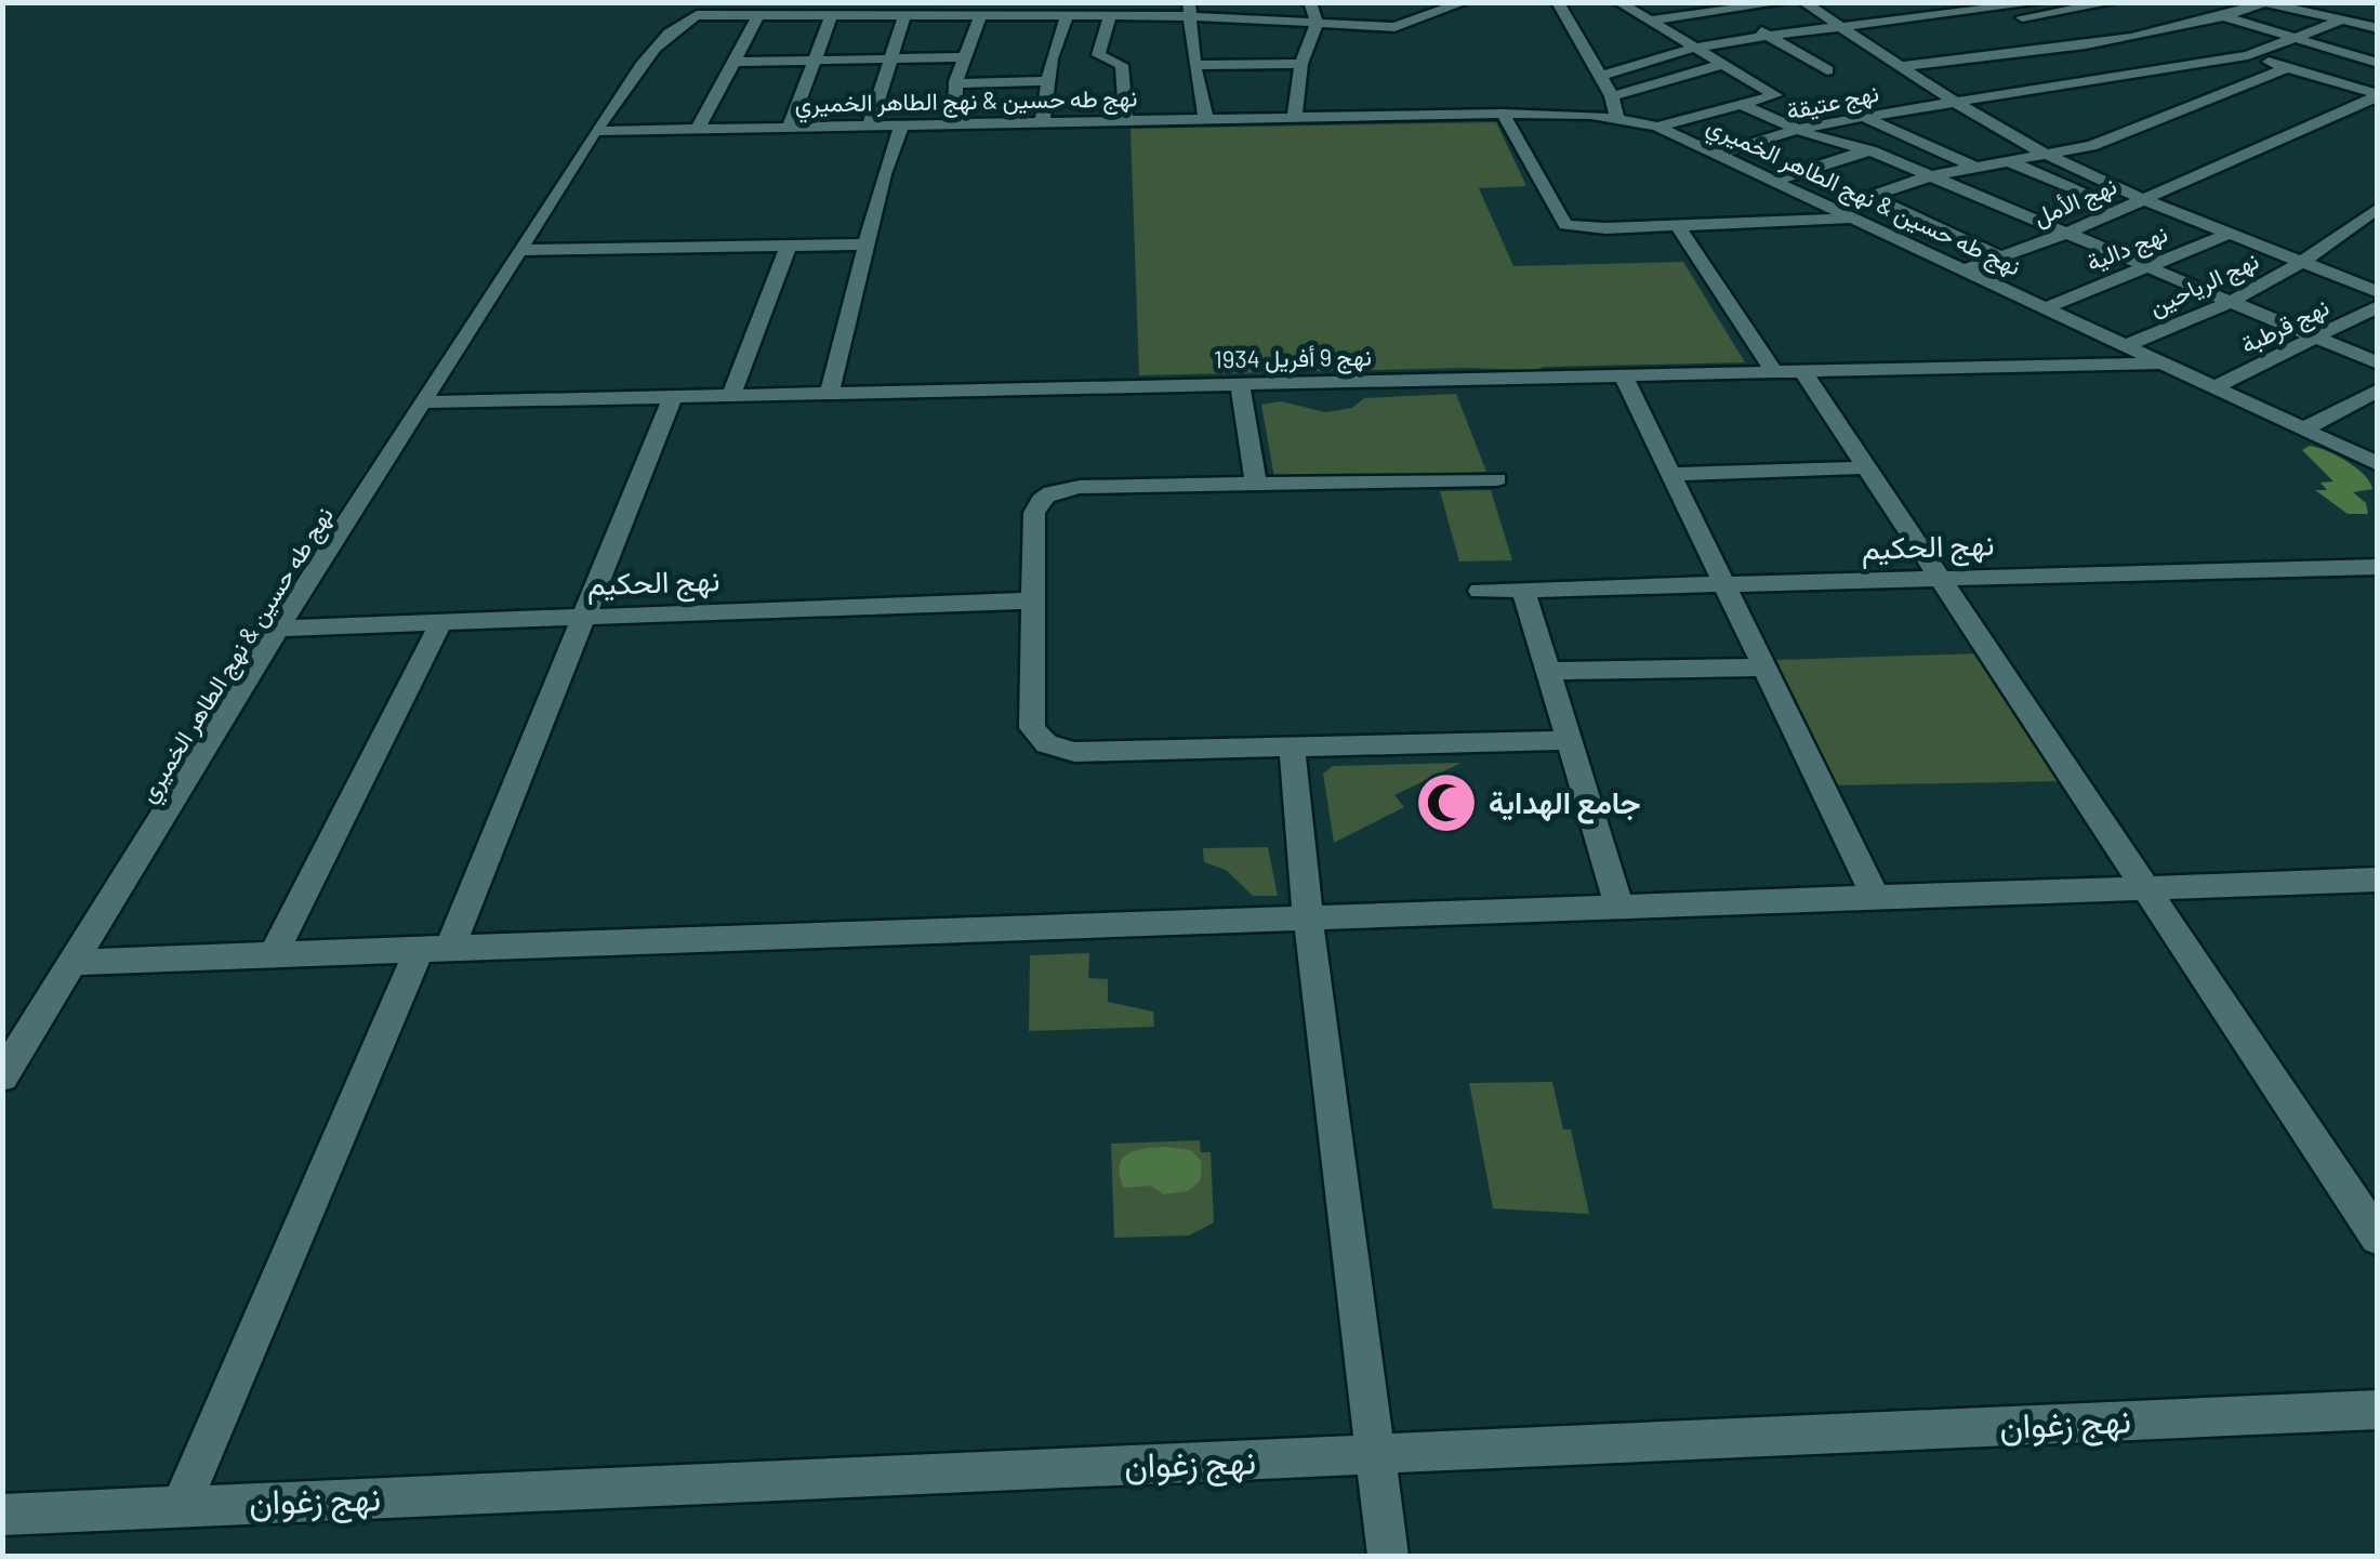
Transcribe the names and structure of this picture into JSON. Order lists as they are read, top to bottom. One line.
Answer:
{"streets":{"street":["نهج طه حسين & نهج الطاهر الخميري","نهج عتيقة","نهج الأمل","نهج دالية","نهج الرياحين","نهج قرطبة","نهج 9 أفريل 1934","نهج الحكيم","نهج زغوان"]},"crossings":[["نهج طه حسين & نهج الطاهر الخميري","نهج عتيقة"],["نهج طه حسين & نهج الطاهر الخميري","نهج الأمل"],["نهج طه حسين & نهج الطاهر الخميري","نهج دالية"],["نهج طه حسين & نهج الطاهر الخميري","نهج الرياحين"],["نهج طه حسين & نهج الطاهر الخميري","نهج قرطبة"],["نهج طه حسين & نهج الطاهر الخميري","نهج 9 أفريل 1934"],["نهج طه حسين & نهج الطاهر الخميري","نهج الحكيم"]],"places":{"mosque":["جامع الهداية"]}}
